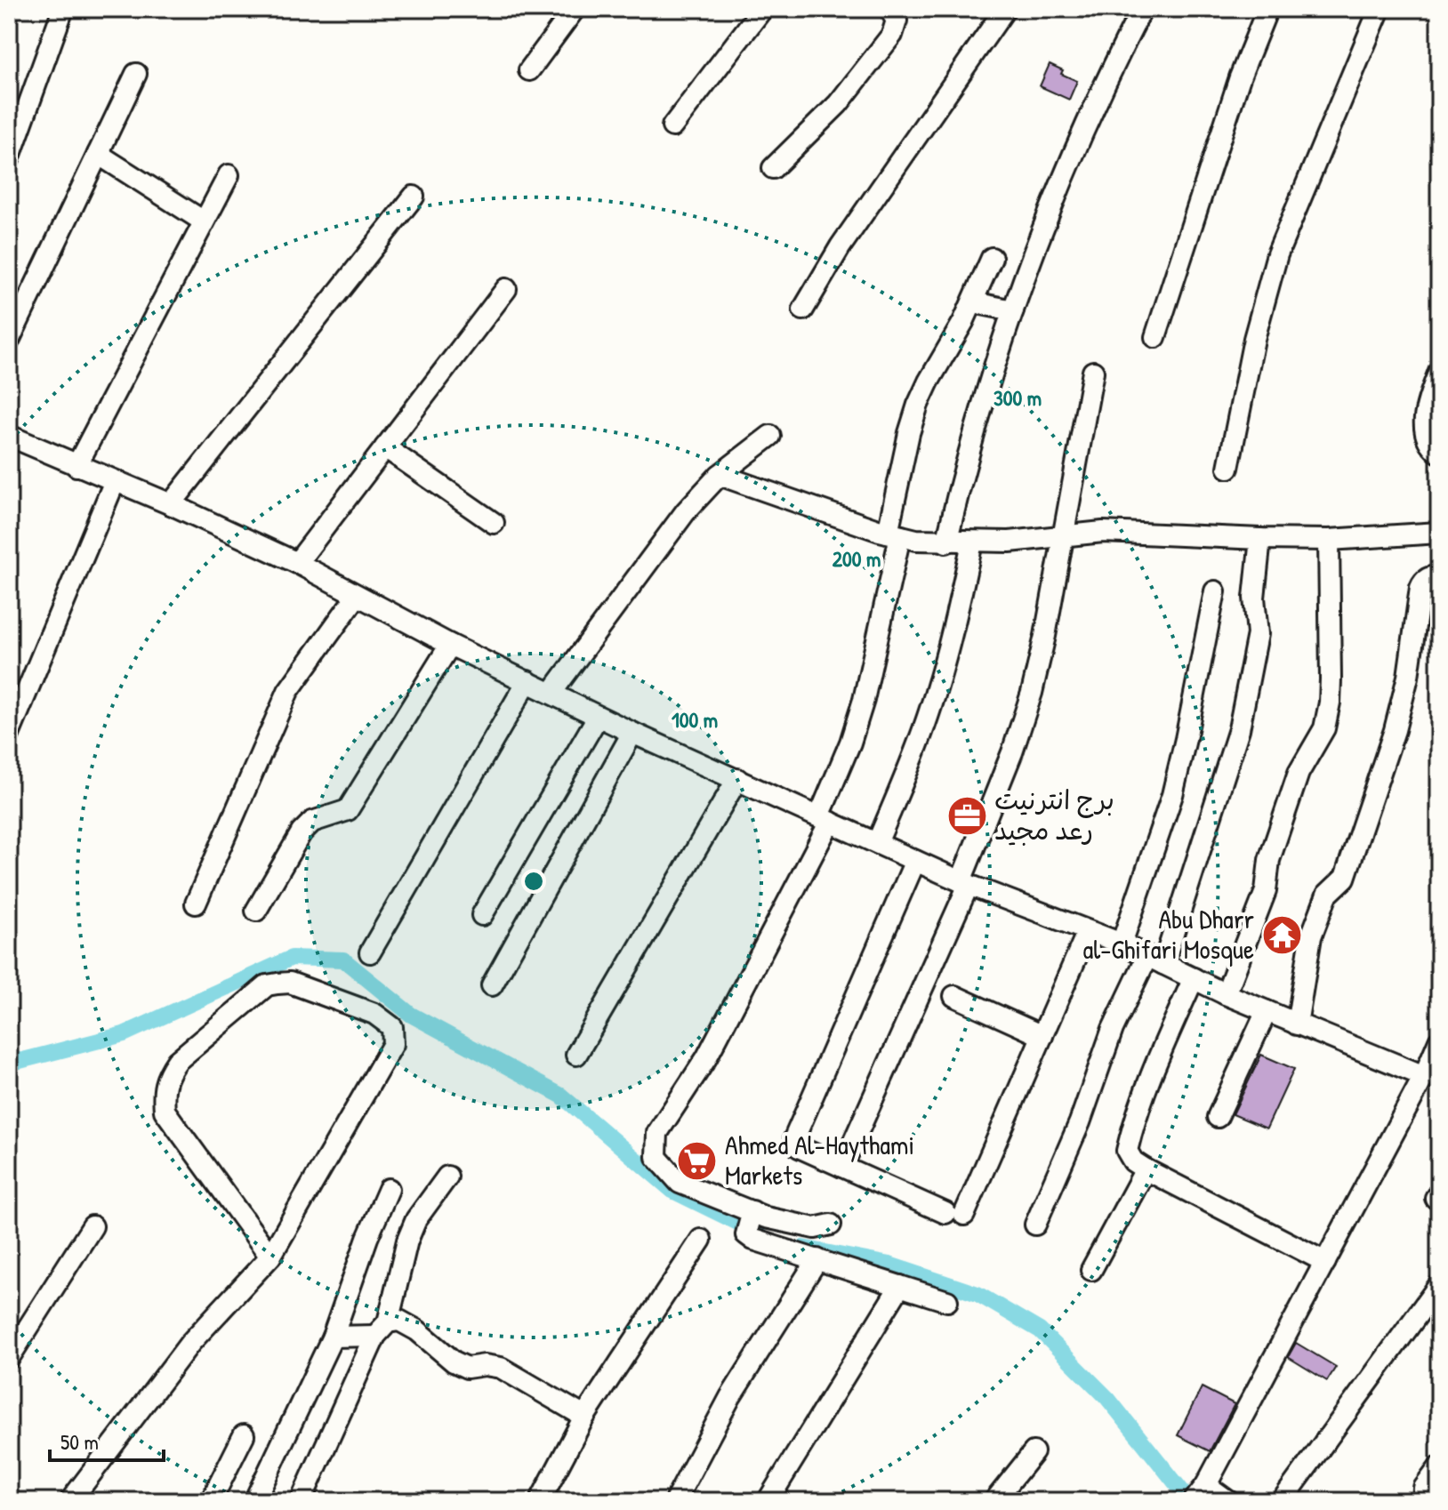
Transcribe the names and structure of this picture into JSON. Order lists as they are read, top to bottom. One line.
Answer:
{"places":{"office":["برج انترنيت رعد مجيد"],"temple":["Abu Dharr al-Ghifari Mosque"],"supermarket":["Ahmed Al-Haythami Markets"]},"scale_bar":"50 m","rings":["300 m","200 m","100 m"]}
